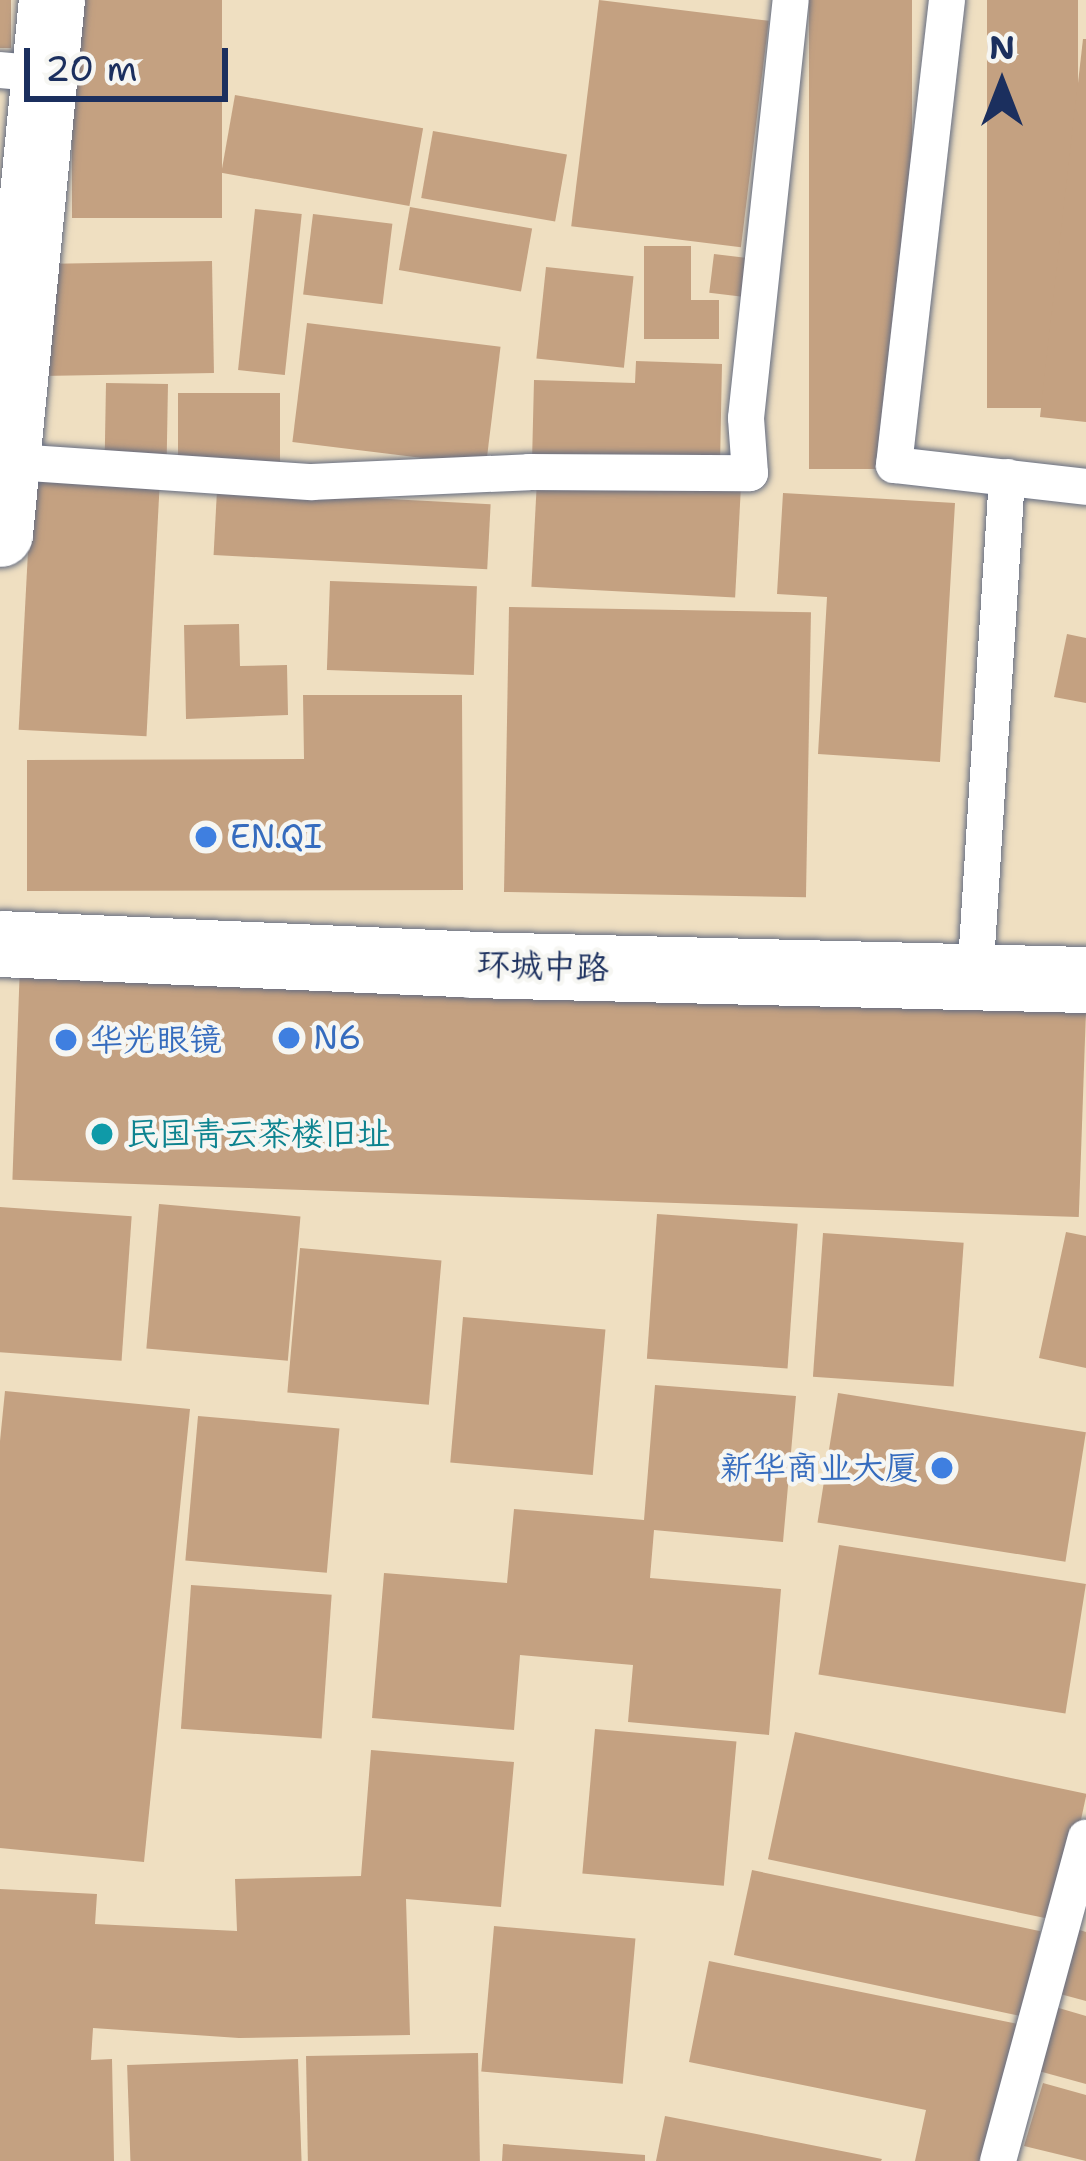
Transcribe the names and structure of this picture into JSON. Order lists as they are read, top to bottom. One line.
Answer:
{"streets":{"street":["环城中路"]},"places":["EN.QI","N6","华光眼镜","民国青云茶楼旧址","新华商业大厦"],"scale_bar":"20 m","north":"top"}
